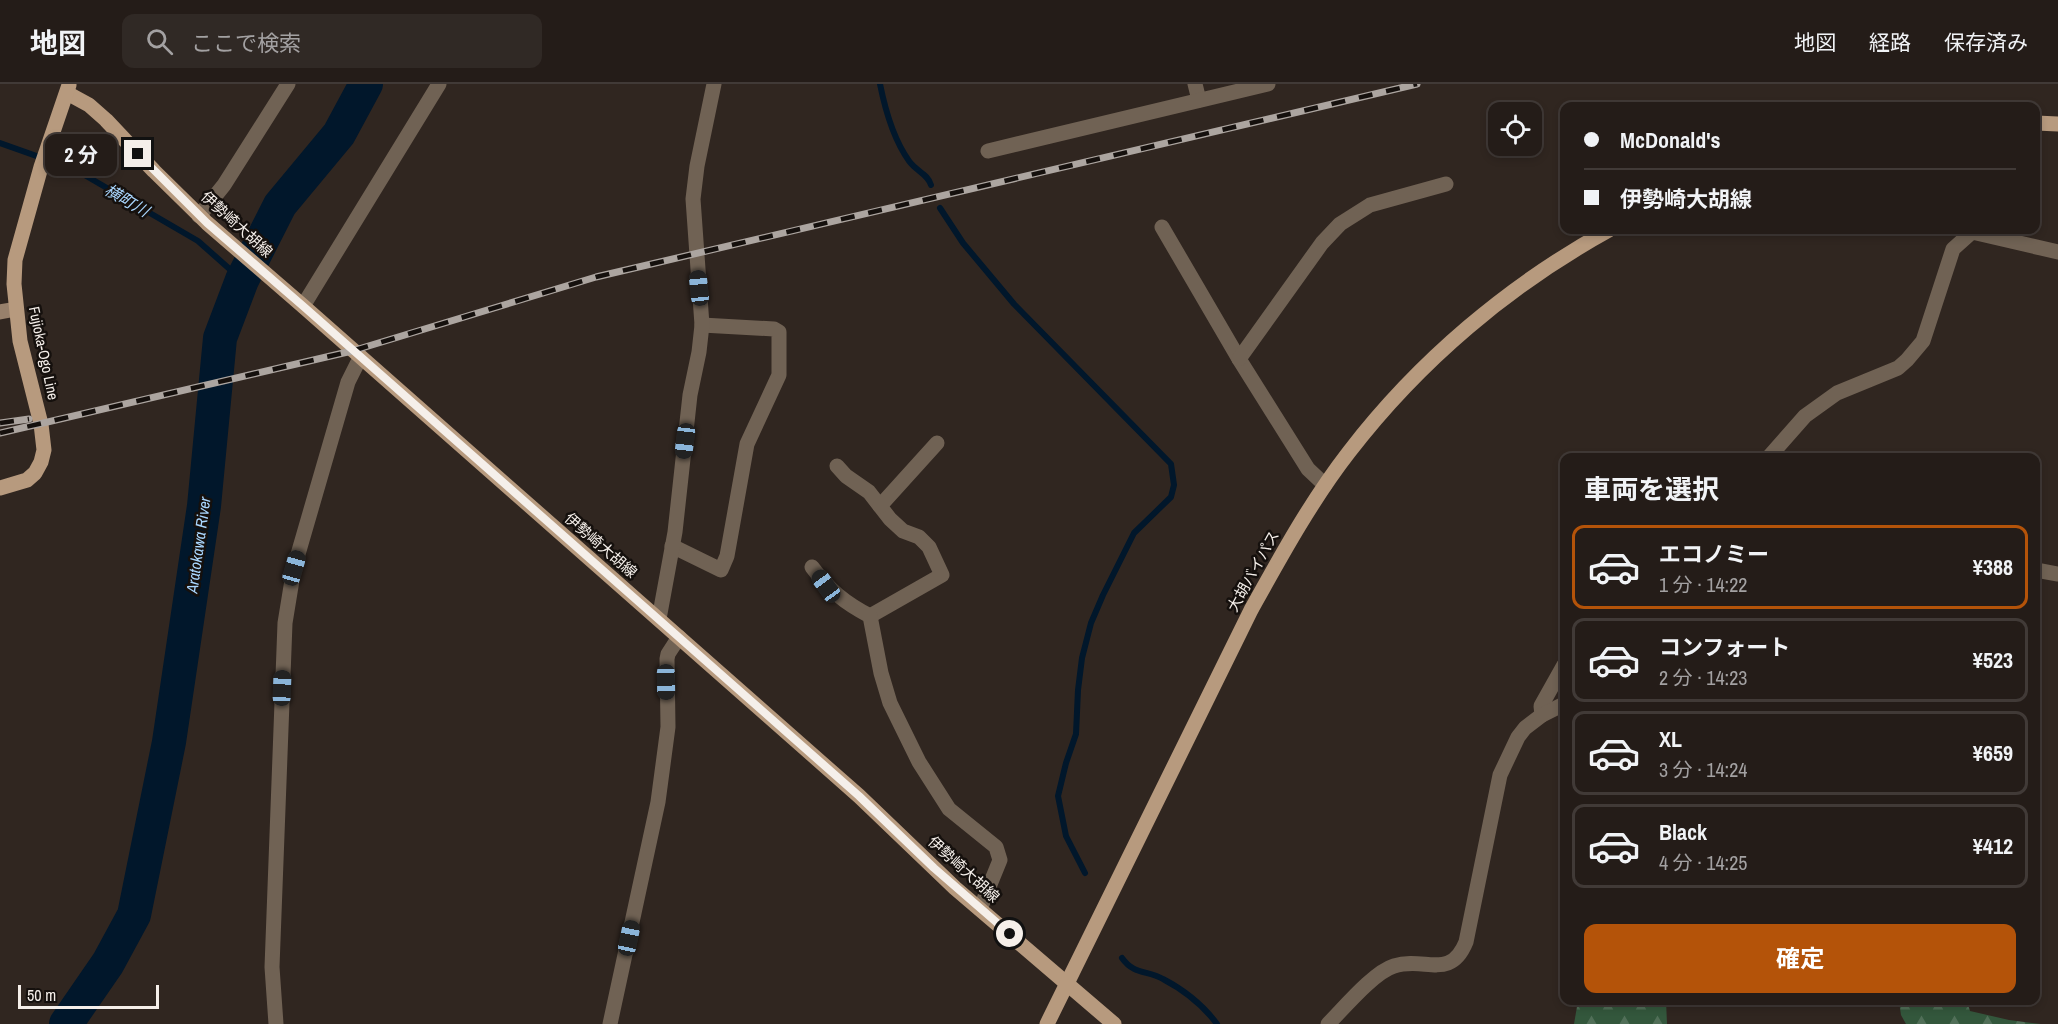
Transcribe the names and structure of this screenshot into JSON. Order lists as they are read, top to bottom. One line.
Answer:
{"streets":{"main road":["伊勢崎大胡線","Fujioka-Ogo Line","大胡バイパス"]},"crossings":[["伊勢崎大胡線","Fujioka-Ogo Line"],["伊勢崎大胡線","大胡バイパス"]],"water":["横町川","Aratokawa River"],"scale_bar":"50 m","page":{"header":"地図","search":"ここで検索","nav":["地図","経路","保存済み"],"banner":["McDonald's","伊勢崎大胡線"],"bubble":"2 分","heading":"車両を選択","list":[{"name":"エコノミー","note":"1 分 · 14:22","value":"¥388"},{"name":"コンフォート","note":"2 分 · 14:23","value":"¥523"},{"name":"XL","note":"3 分 · 14:24","value":"¥659"},{"name":"Black","note":"4 分 · 14:25","value":"¥412"}],"buttons":"確定","scale":"50 m"}}
